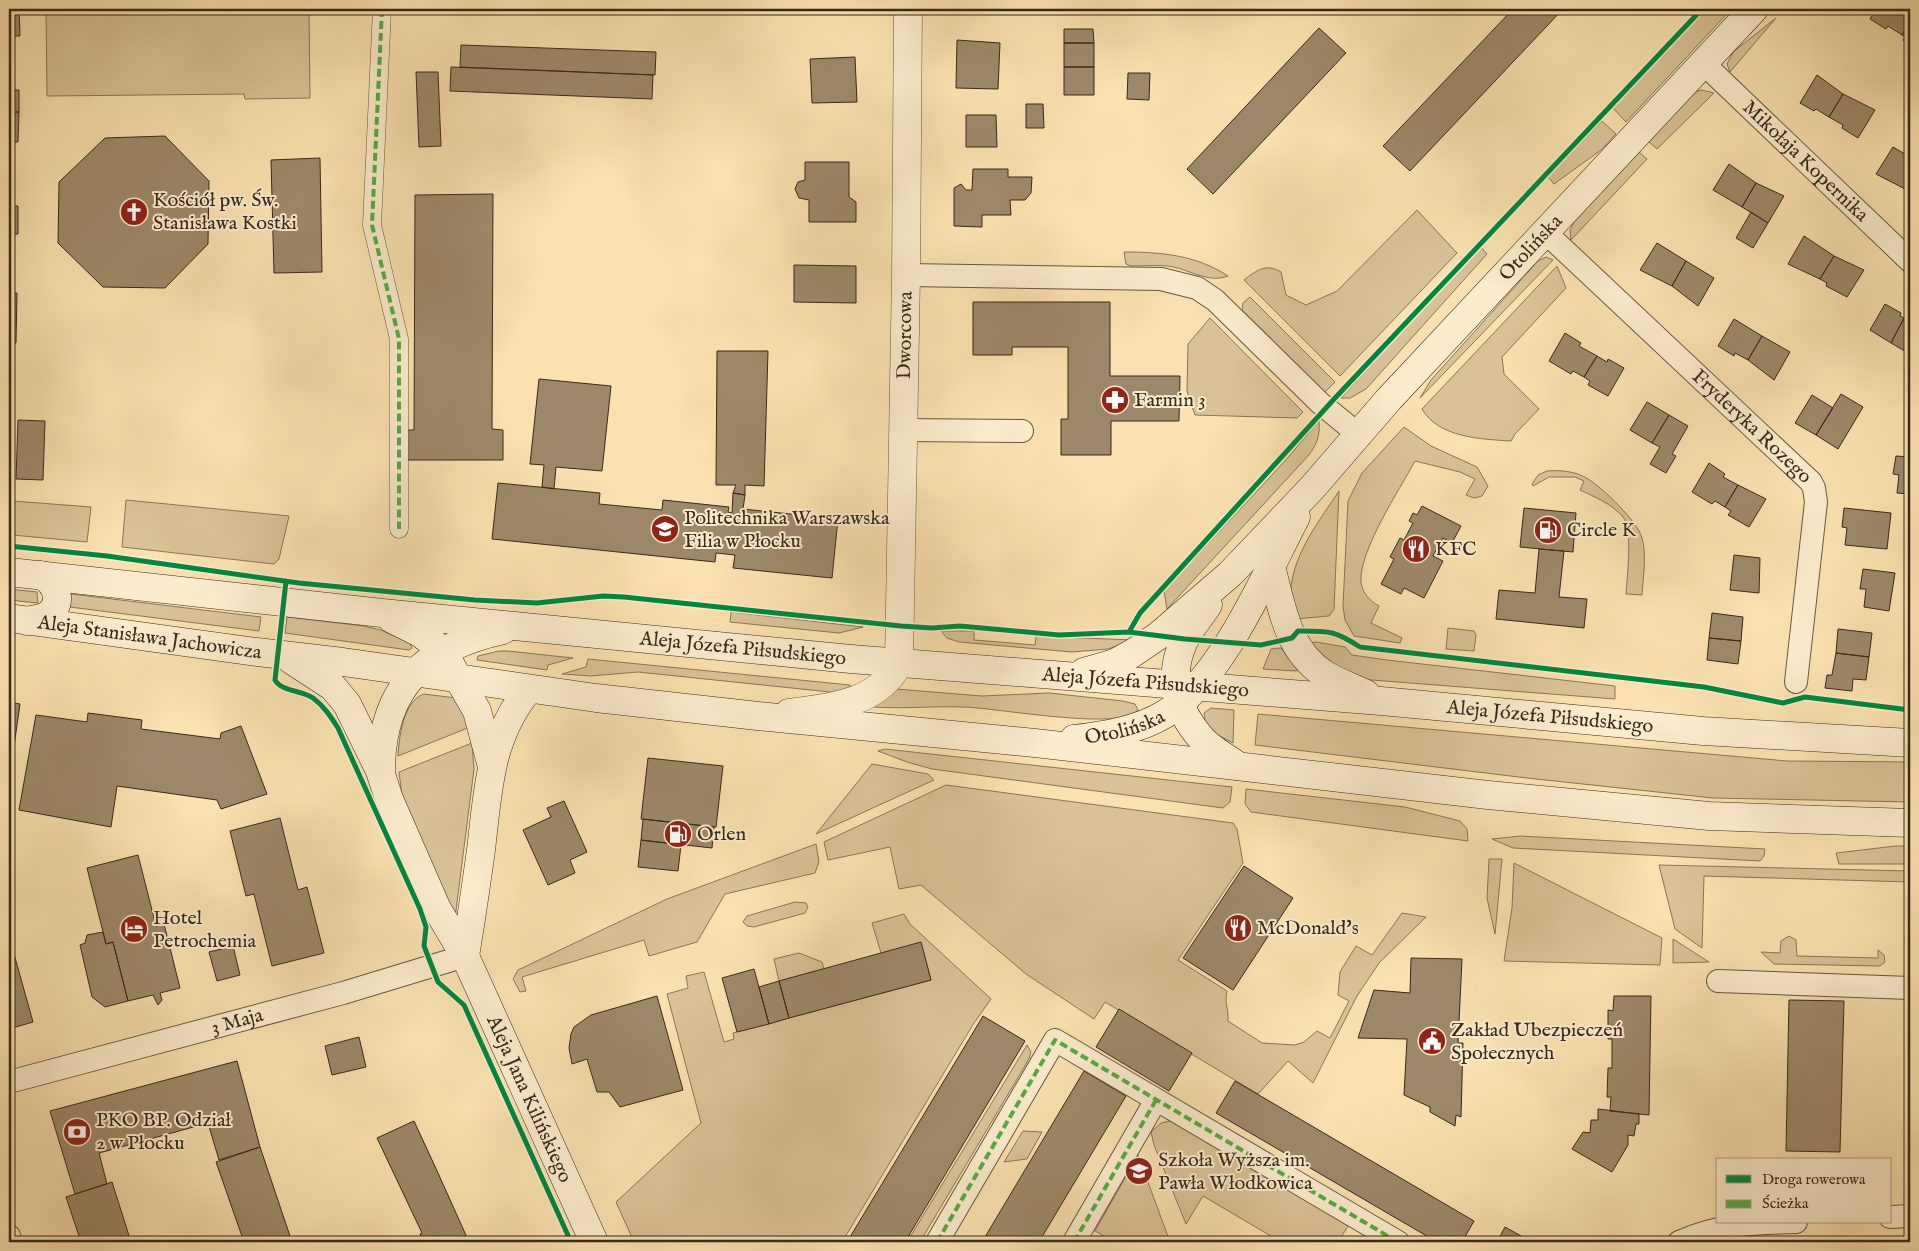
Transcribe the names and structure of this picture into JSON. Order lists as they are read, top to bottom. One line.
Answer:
{"streets":{"main road":["Otolińska","Dworcowa","Aleja Stanisława Jachowicza","Aleja Józefa Piłsudskiego","Aleja Jana Kilińskiego"],"street":["Mikołaja Kopernika","Fryderyka Rozego","3 Maja"]},"crossings":[["Mikołaja Kopernika","Otolińska"],["Otolińska","Fryderyka Rozego"],["Otolińska","Aleja Józefa Piłsudskiego"],["Dworcowa","Aleja Józefa Piłsudskiego"],["3 Maja","Aleja Jana Kilińskiego"]],"places":{"church":["Kościół pw. Św. Stanisława Kostki"],"pharmacy":["Farmin 3"],"school or university":["Politechnika Warszawska Filia w Płocku","Szkoła Wyższa im. Pawła Włodkowica"],"fuel station":["Circle K","Orlen"],"restaurant":["KFC","McDonald's"],"hotel":["Hotel Petrochemia"],"public building":["Zakład Ubezpieczeń Społecznych"],"bank":["PKO BP. Odział 2 w Płocku"]},"legend":["Droga rowerowa","Ścieżka"]}
